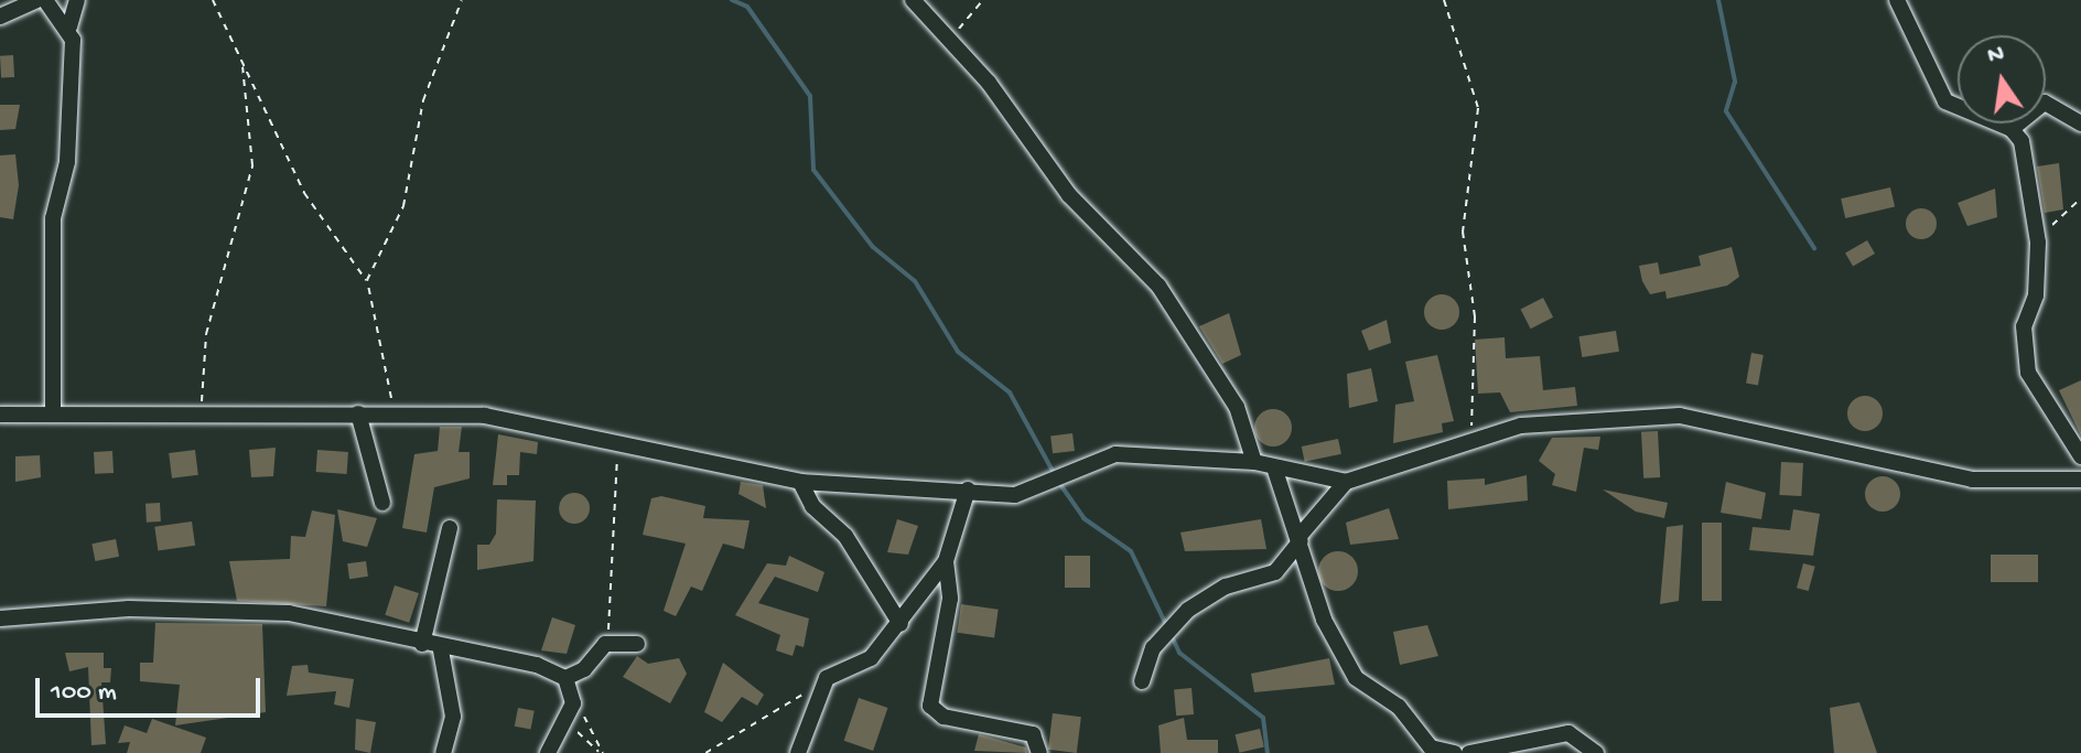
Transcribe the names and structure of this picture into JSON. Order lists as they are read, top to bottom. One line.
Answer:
{"scale_bar":"100 m","north":"top"}
